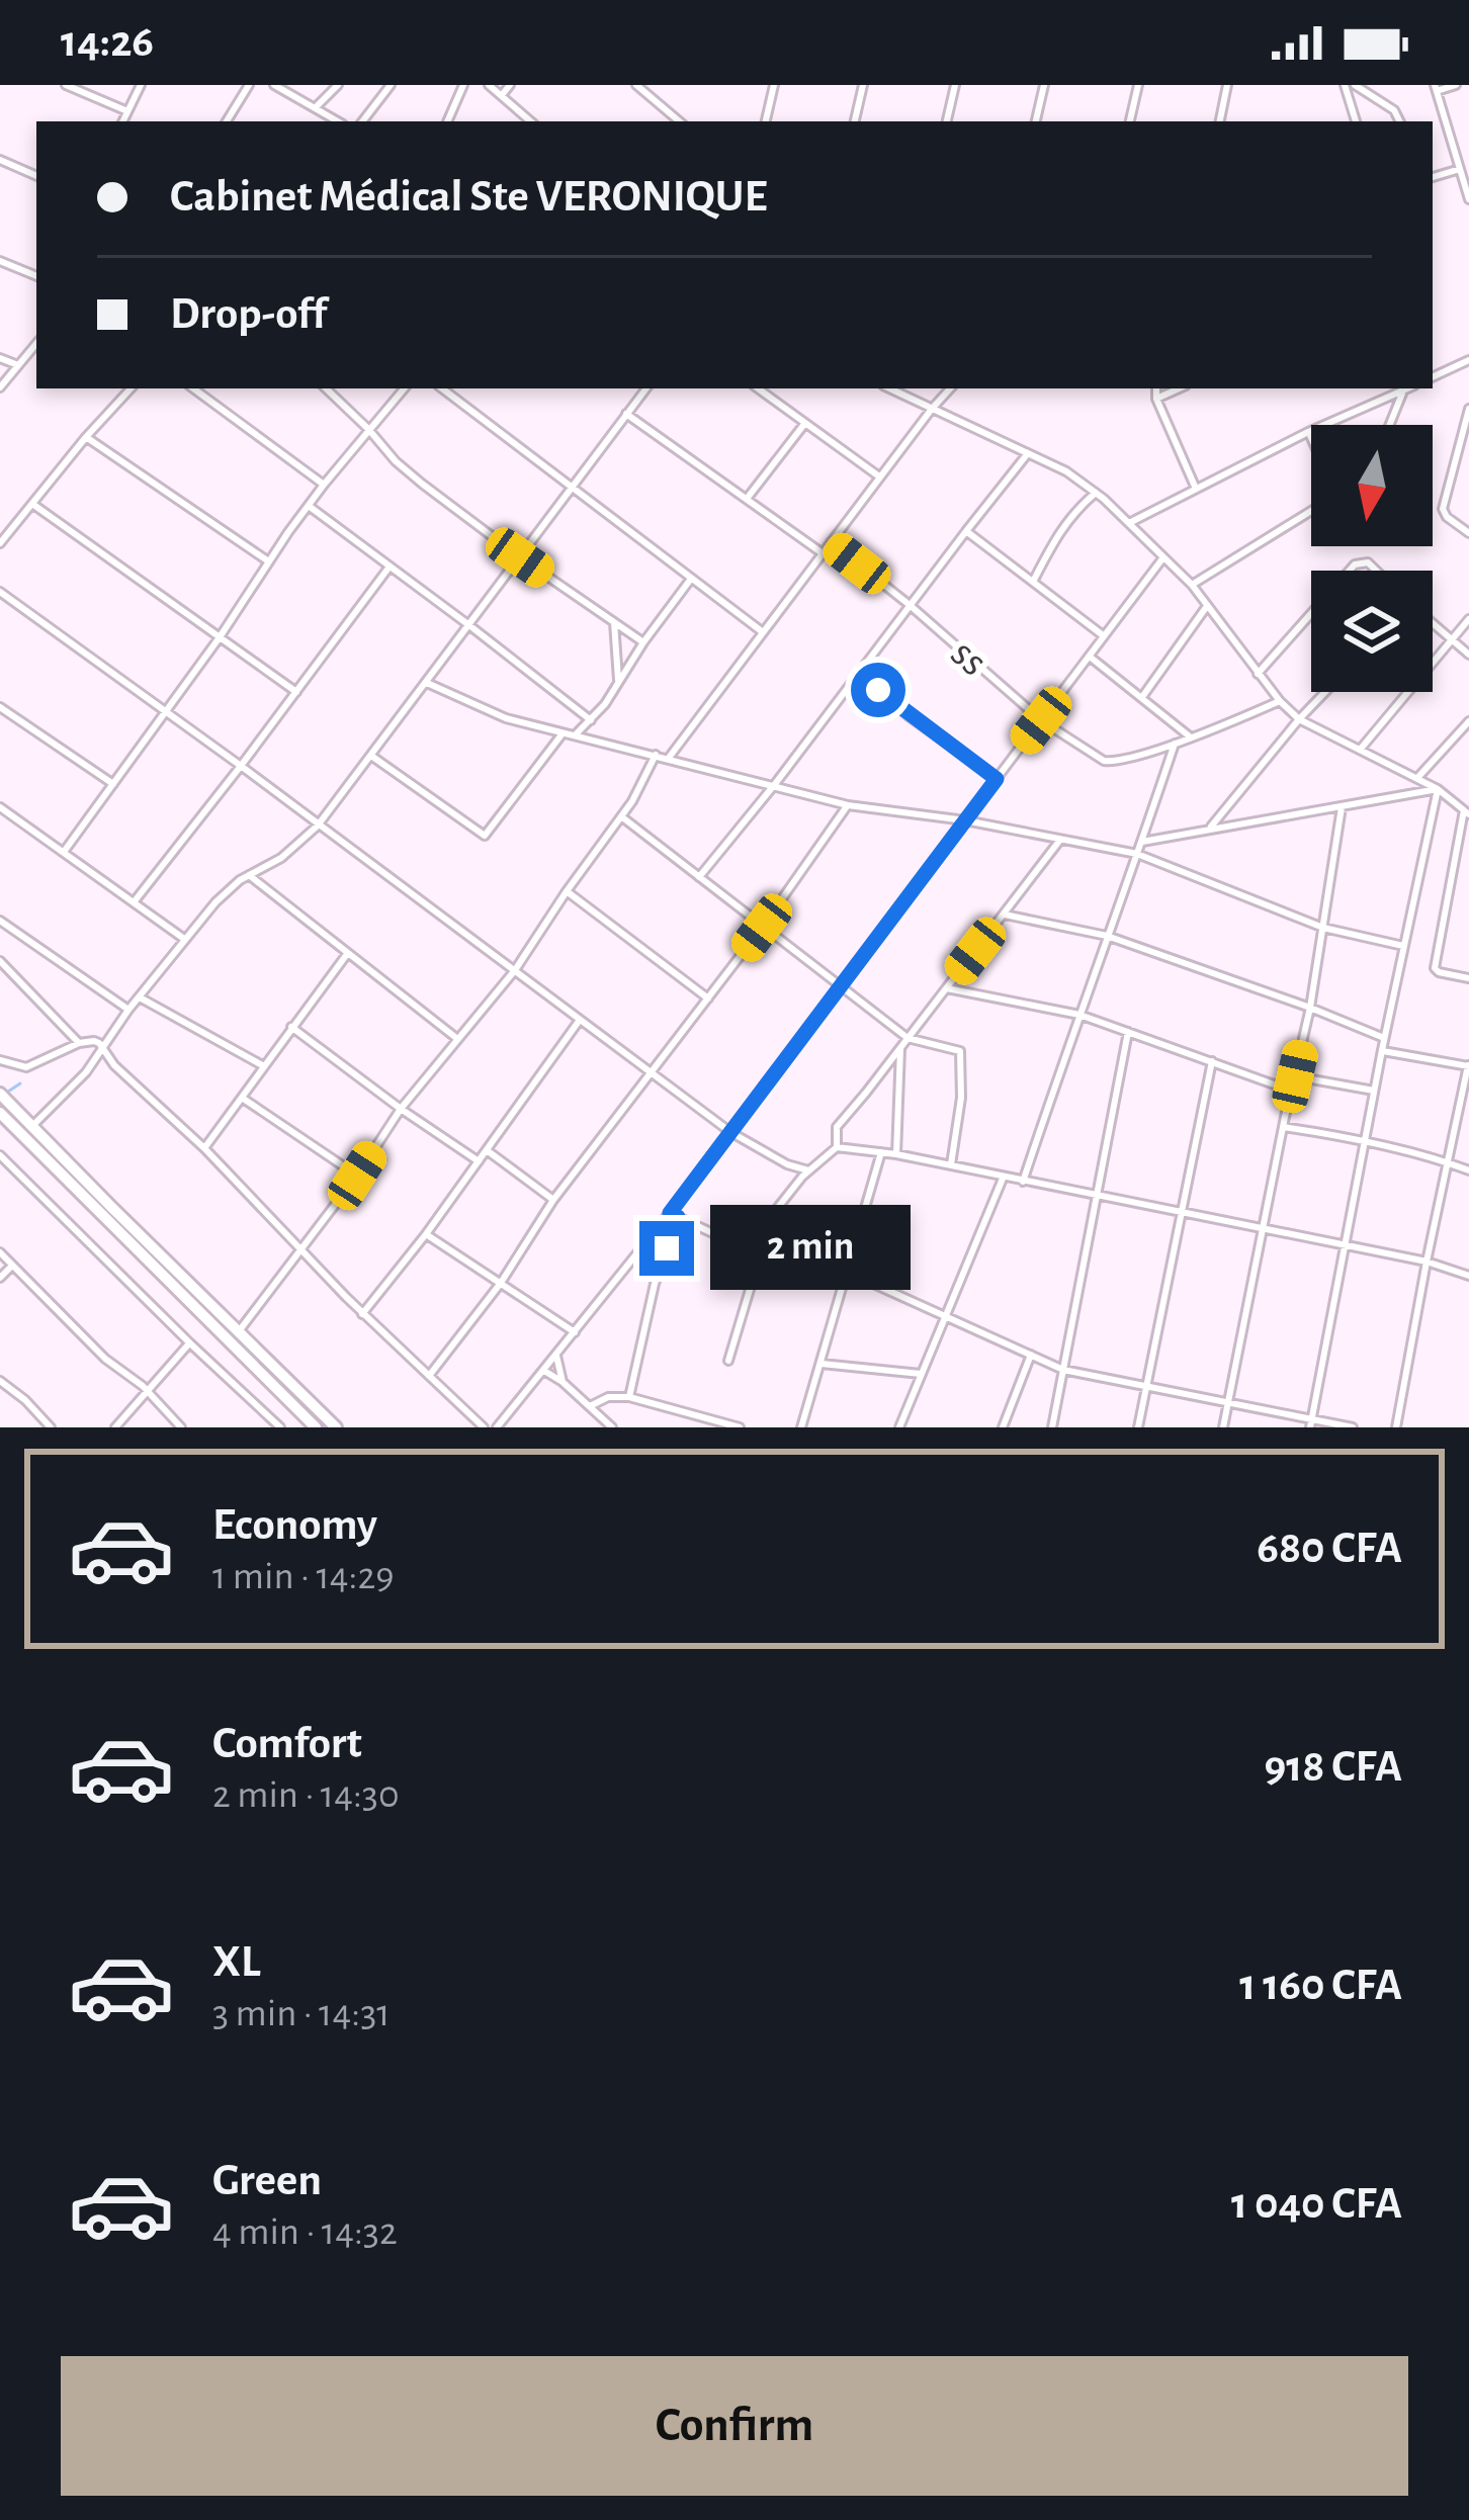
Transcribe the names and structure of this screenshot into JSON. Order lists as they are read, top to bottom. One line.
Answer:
{"streets":{"street":["ss"]},"north":"bottom","page":{"status":"14:26","banner":["Cabinet Médical Ste VERONIQUE","Drop-off"],"bubble":"2 min","list":[{"name":"Economy","note":"1 min · 14:29","value":"680 CFA"},{"name":"Comfort","note":"2 min · 14:30","value":"918 CFA"},{"name":"XL","note":"3 min · 14:31","value":"1 160 CFA"},{"name":"Green","note":"4 min · 14:32","value":"1 040 CFA"}],"buttons":"Confirm"}}
